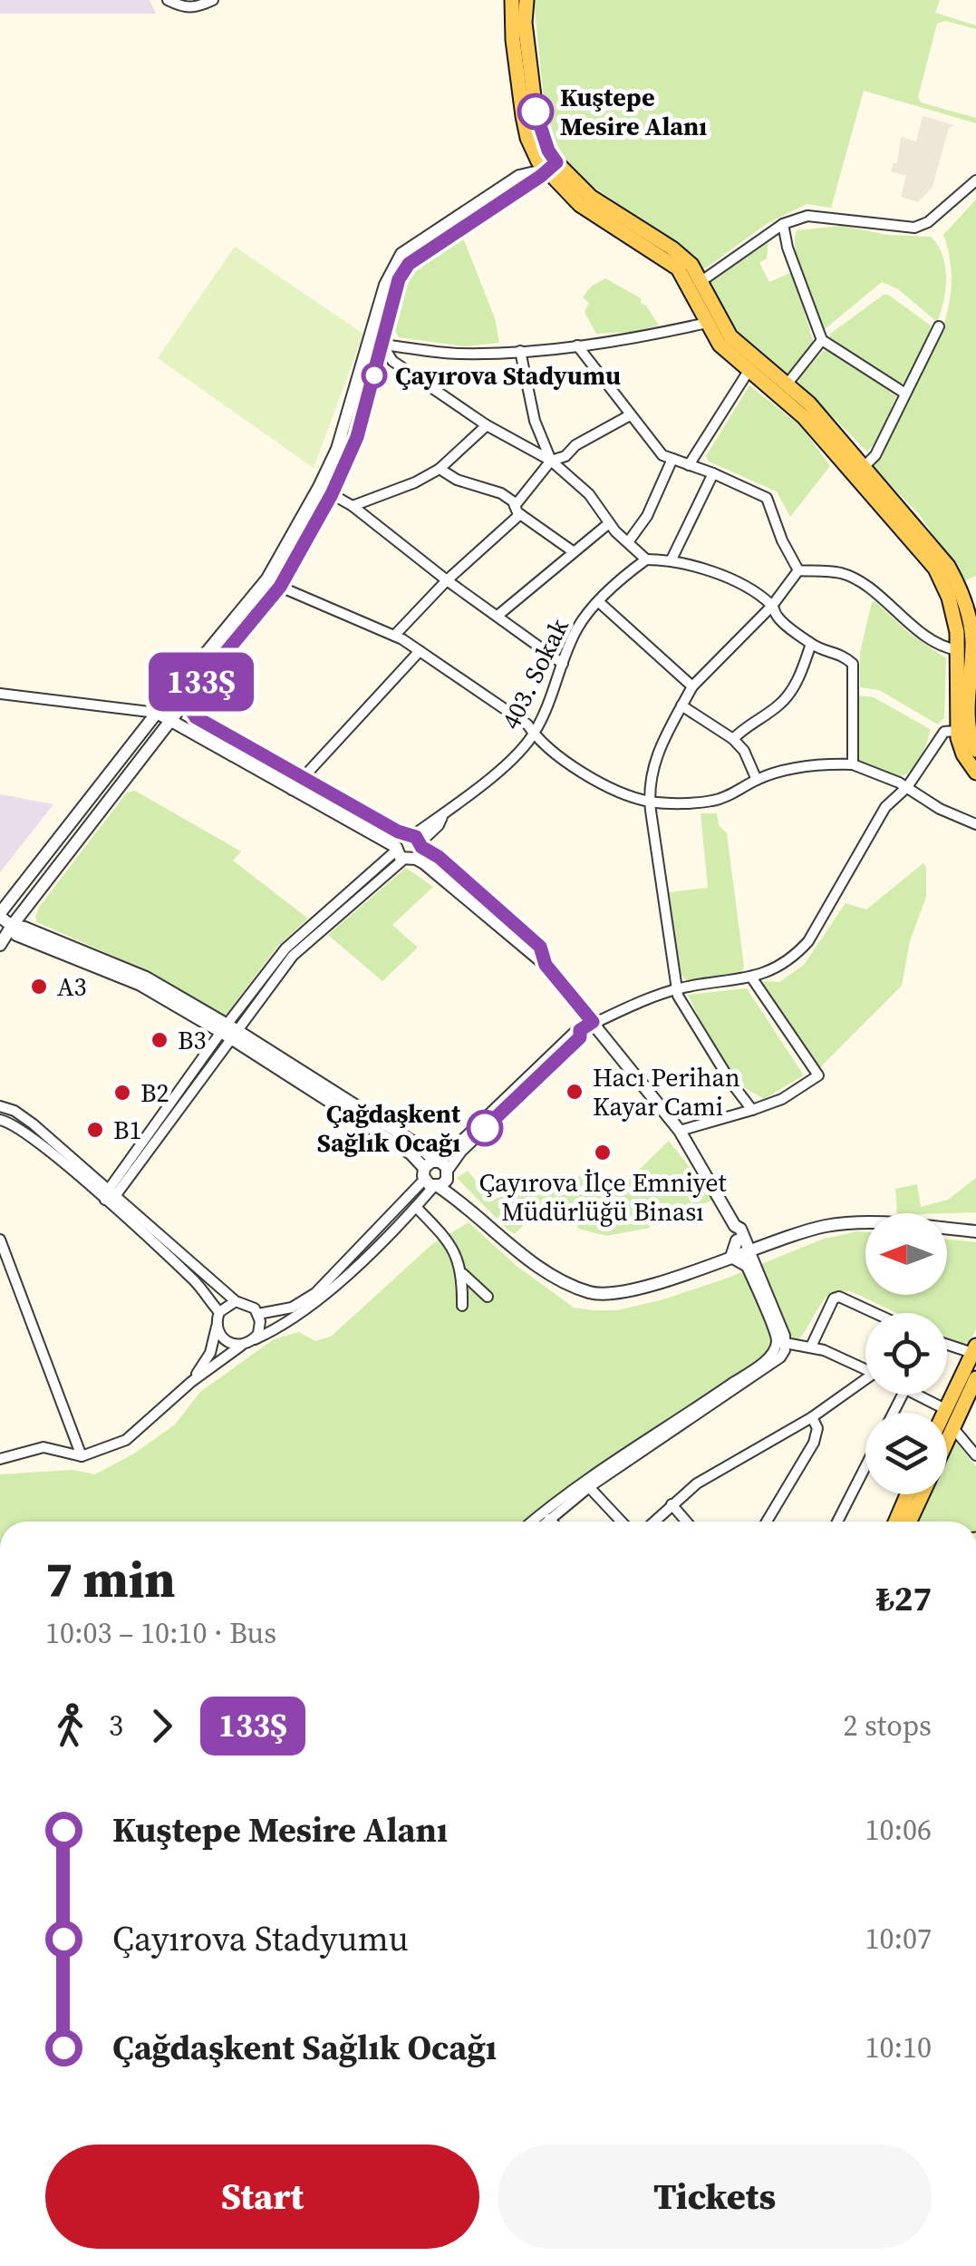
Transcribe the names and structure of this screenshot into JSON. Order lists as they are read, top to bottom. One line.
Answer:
{"streets":{"street":["403. Sokak"]},"places":["Kuştepe Mesire Alanı","Çayırova Stadyumu","A3","B3","Hacı Perihan Kayar Cami","B2","Çağdaşkent Sağlık Ocağı","B1","Çayırova İlçe Emniyet Müdürlüğü Binası"],"lines":["bus line 133Ş"],"north":"left","page":{"on_map":"133Ş","heading":["7 min","10:03 – 10:10 · Bus","₺27"],"legs":["3","133Ş","2 stops"],"list":[{"name":"Kuştepe Mesire Alanı","value":"10:06"},{"name":"Çayırova Stadyumu","value":"10:07"},{"name":"Çağdaşkent Sağlık Ocağı","value":"10:10"}],"buttons":["Start","Tickets"]}}
